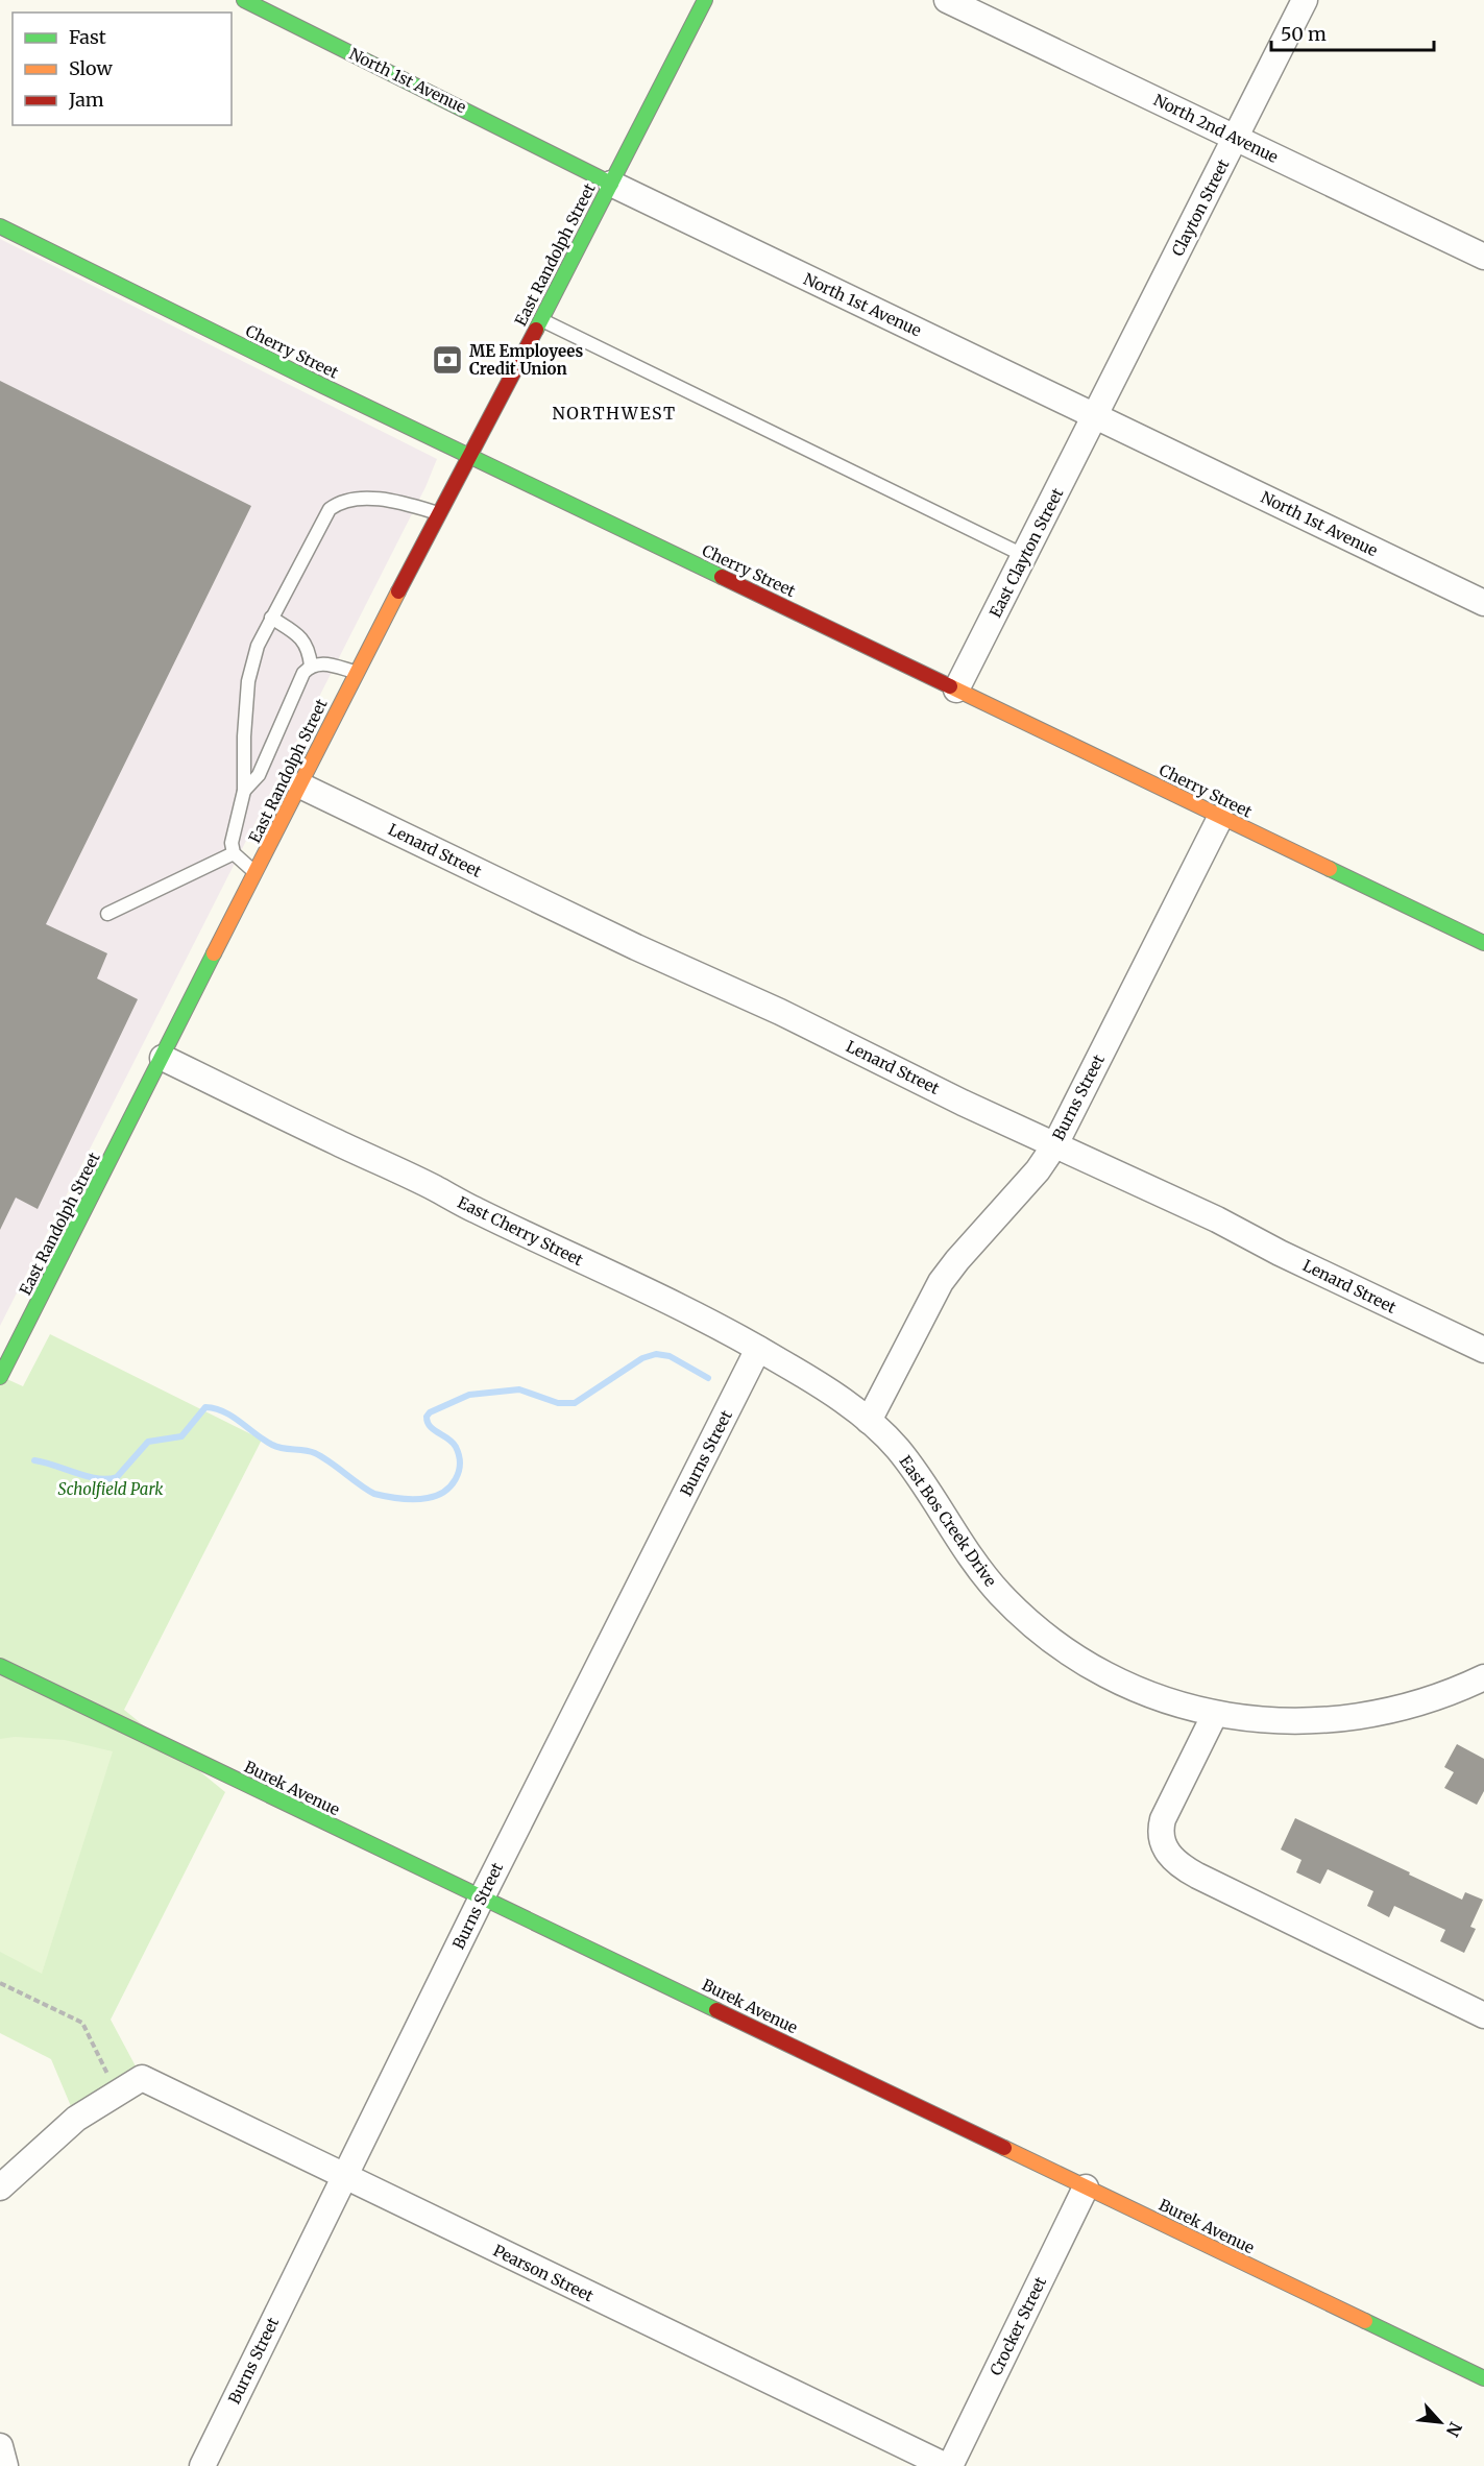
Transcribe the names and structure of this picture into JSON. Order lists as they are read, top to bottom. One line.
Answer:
{"streets":{"street":["North 1st Avenue","North 2nd Avenue","Clayton Street","East Randolph Street","Cherry Street","East Clayton Street","Lenard Street","Burns Street","East Cherry Street","East Bos Creek Drive","Burek Avenue","Pearson Street","Crocker Street"]},"crossings":[["North 1st Avenue","Clayton Street"],["North 1st Avenue","East Randolph Street"],["North 1st Avenue","East Clayton Street"],["North 2nd Avenue","Clayton Street"],["Clayton Street","East Clayton Street"],["East Randolph Street","Cherry Street"],["East Randolph Street","Lenard Street"],["East Randolph Street","East Cherry Street"],["Cherry Street","East Clayton Street"],["Cherry Street","Burns Street"],["Lenard Street","Burns Street"],["Burns Street","East Cherry Street"],["Burns Street","East Bos Creek Drive"],["Burns Street","Burek Avenue"],["Burns Street","Pearson Street"],["East Cherry Street","East Bos Creek Drive"],["Burek Avenue","Crocker Street"],["Pearson Street","Crocker Street"]],"districts":["NORTHWEST"],"parks":["Scholfield Park"],"places":{"bank":["ME Employees Credit Union"]},"legend":["Fast","Slow","Jam"],"scale_bar":"50 m","north":"bottom right"}
